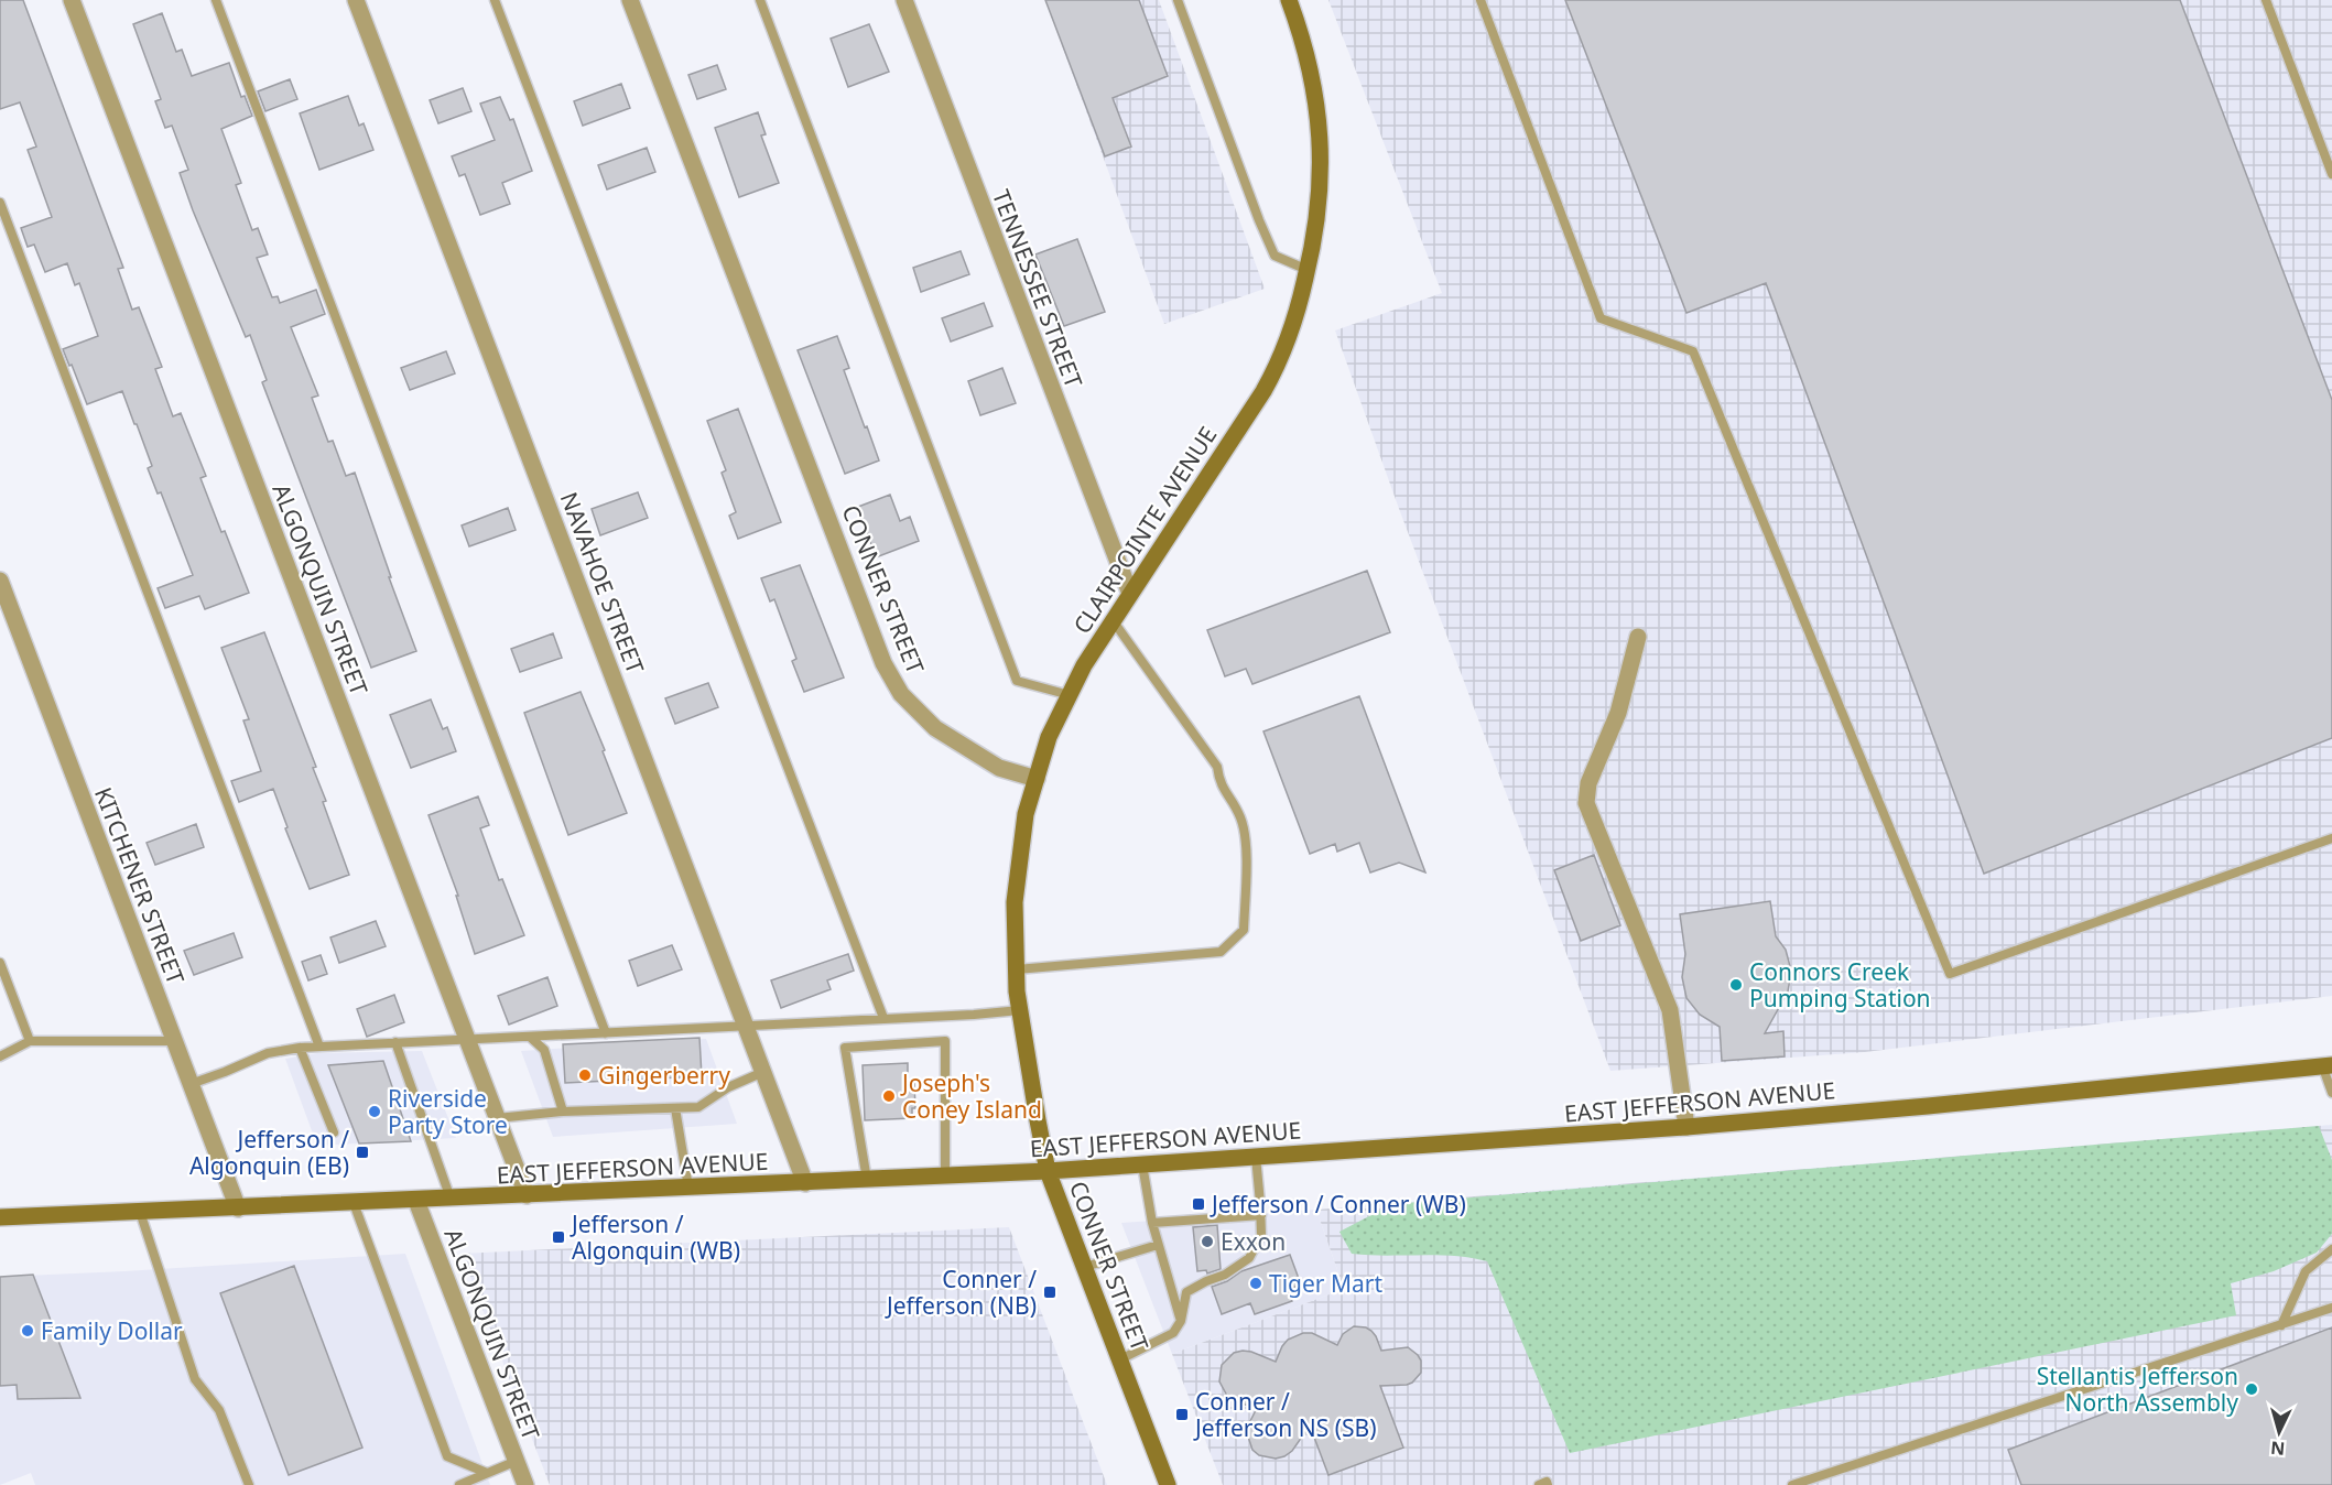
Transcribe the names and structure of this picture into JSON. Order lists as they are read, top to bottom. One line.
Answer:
{"streets":{"main road":["CLAIRPOINTE AVENUE","CONNER STREET","EAST JEFFERSON AVENUE"],"street":["TENNESSEE STREET","NAVAHOE STREET","ALGONQUIN STREET","KITCHENER STREET"]},"crossings":[["TENNESSEE STREET","CLAIRPOINTE AVENUE"],["CLAIRPOINTE AVENUE","CONNER STREET"],["NAVAHOE STREET","EAST JEFFERSON AVENUE"],["ALGONQUIN STREET","EAST JEFFERSON AVENUE"],["CONNER STREET","EAST JEFFERSON AVENUE"],["KITCHENER STREET","EAST JEFFERSON AVENUE"]],"places":{"other":["Connors Creek Pumping Station","Gingerberry","Joseph's Coney Island","Riverside Party Store","Exxon","Tiger Mart","Family Dollar","Stellantis Jefferson North Assembly"],"transit":["Jefferson / Algonquin (EB)","Jefferson / Conner (WB)","Jefferson / Algonquin (WB)","Conner / Jefferson (NB)","Conner / Jefferson NS (SB)"]},"north":"bottom"}
